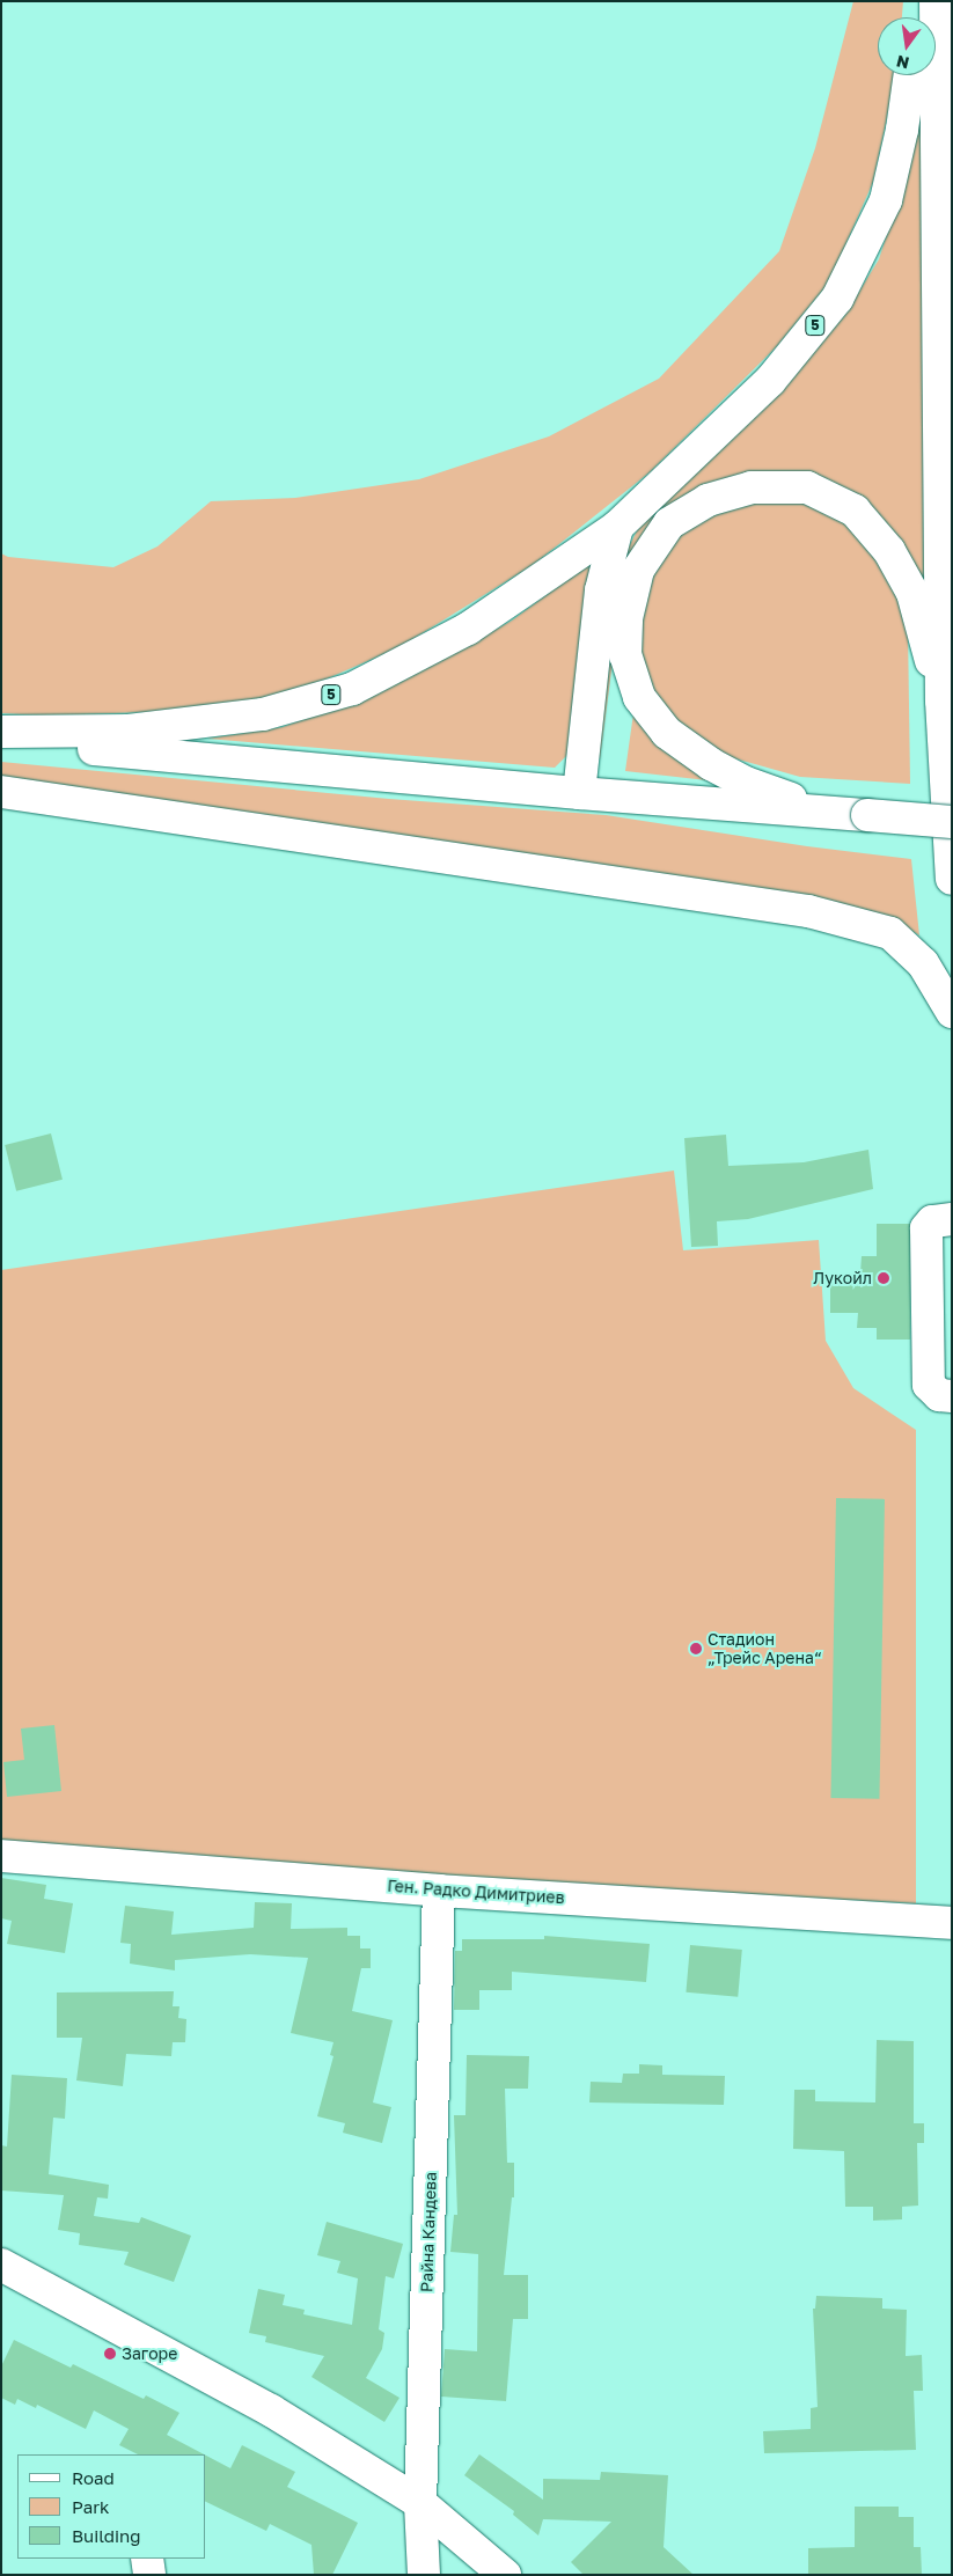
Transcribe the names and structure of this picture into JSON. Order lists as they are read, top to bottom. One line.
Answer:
{"streets":{"main road":["5","Ген. Радко Димитриев","Райна Кандева"]},"crossings":[["Ген. Радко Димитриев","Райна Кандева"]],"places":["Лукойл","Стадион „Трейс Арена“","Загоре"],"legend":["Road","Park","Building"],"north":"bottom"}
